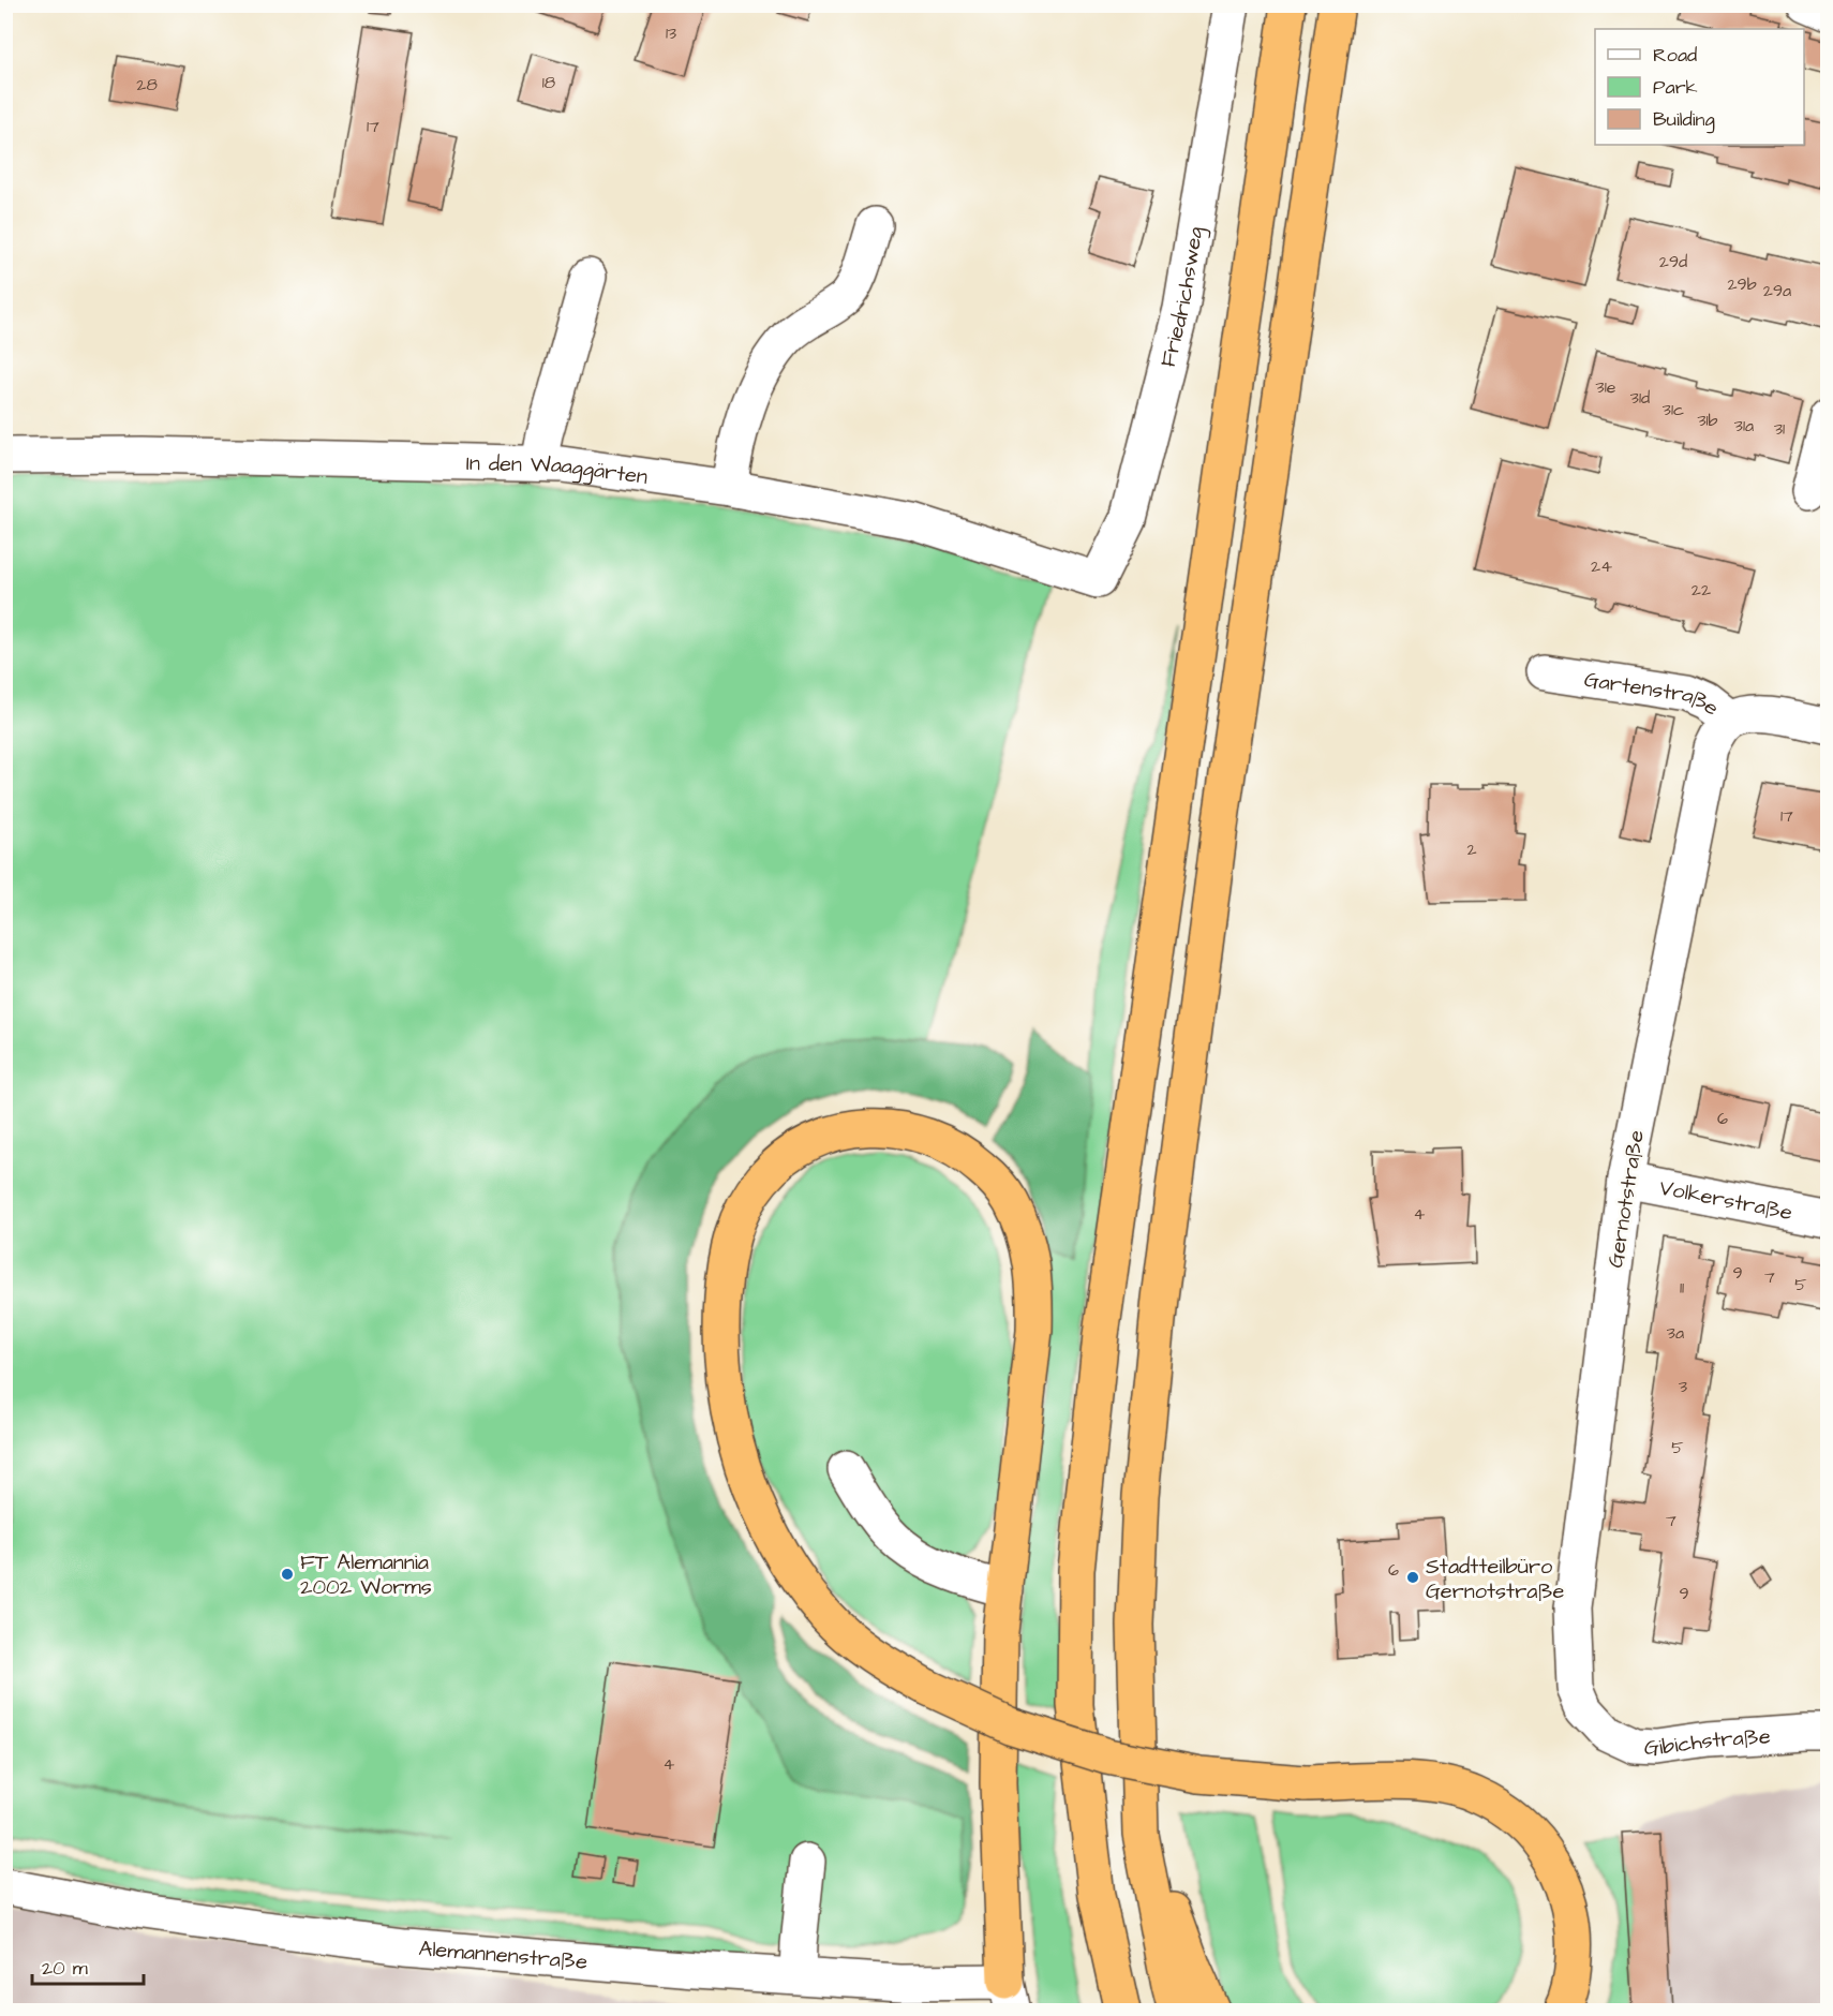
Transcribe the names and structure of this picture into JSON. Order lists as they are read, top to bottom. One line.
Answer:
{"streets":{"street":["Friedrichsweg","In den Waaggärten","Gartenstraße","Gernotstraße","Volkerstraße","Gibichstraße","Alemannenstraße"]},"crossings":[["Friedrichsweg","In den Waaggärten"],["Gartenstraße","Gernotstraße"],["Gernotstraße","Volkerstraße"],["Gernotstraße","Gibichstraße"]],"places":["FT Alemannia 2002 Worms","Stadtteilbüro Gernotstraße"],"house_numbers":["13","18","28","17","29d","29b","29a","31e","31d","31c","31b","31a","31","24","22","17","2","6","4","9","7","5","11","3a","3","5","7","6","9","4"],"legend":["Road","Park","Building"],"scale_bar":"20 m"}
